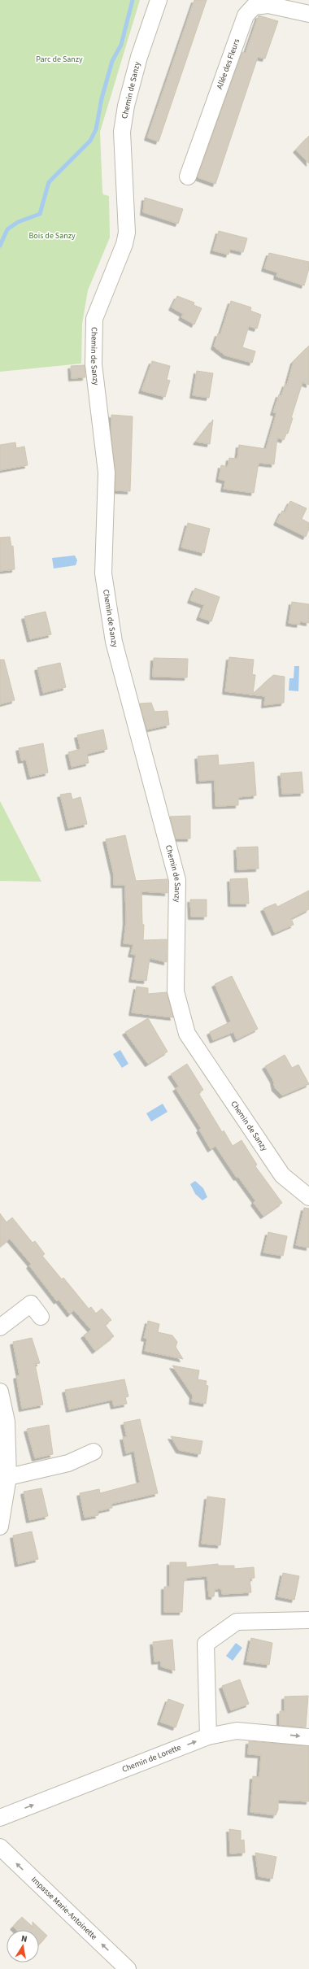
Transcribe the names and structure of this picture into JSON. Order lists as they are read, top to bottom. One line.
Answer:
{"streets":{"street":["Allée des Fleurs","Chemin de Sanzy","Chemin de Lorette","Impasse Marie-Antoinette"]},"one_way":["Chemin de Lorette","Impasse Marie-Antoinette"],"parks":["Parc de Sanzy","Bois de Sanzy"],"north":"top"}
